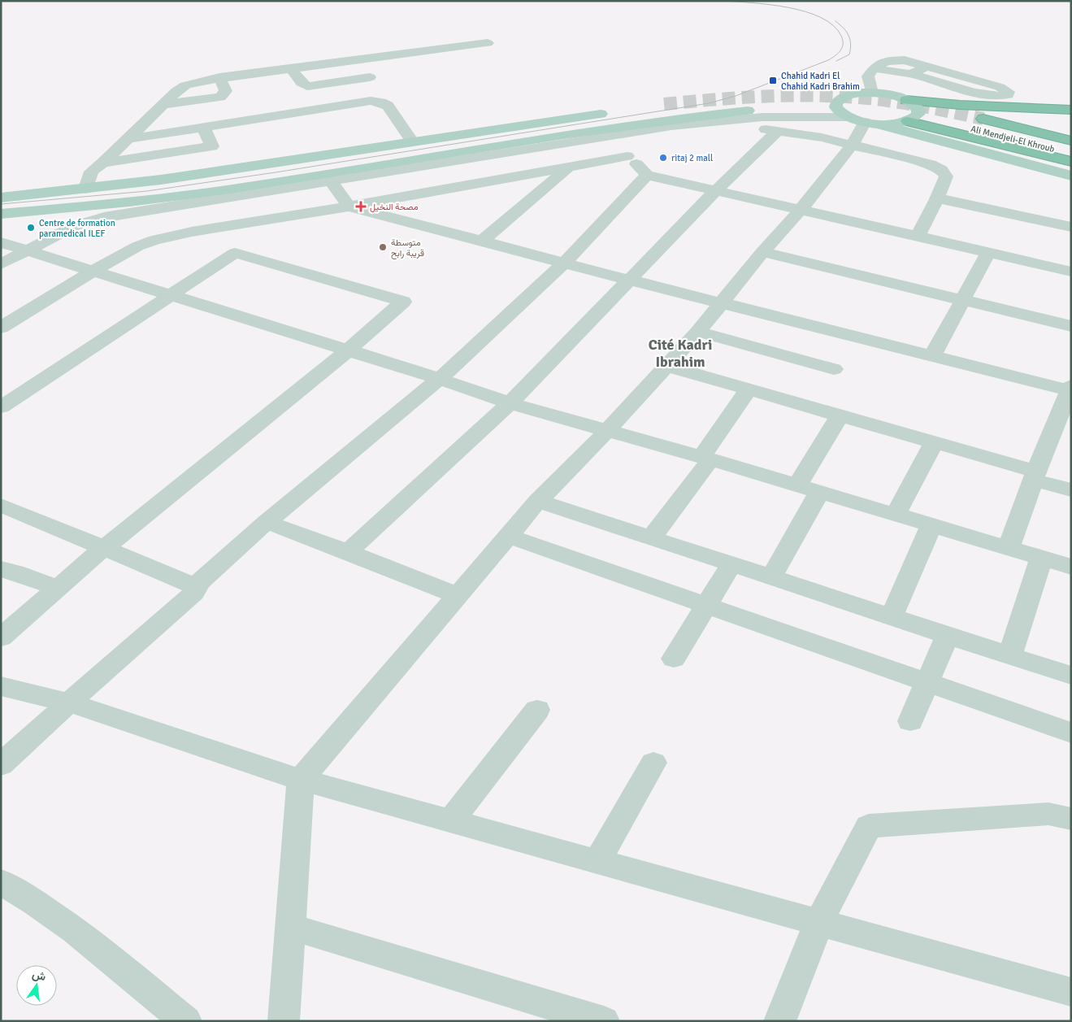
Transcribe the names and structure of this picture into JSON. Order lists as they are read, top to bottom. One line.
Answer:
{"streets":{"highway":["Ali Mendjeli-El Khroub"]},"districts":["Cité Kadri Ibrahim"],"places":{"transit":["Chahid Kadri El Chahid Kadri Brahim"],"other":["ritaj 2 mall","Centre de formation paramedical ILEF","متوسطة قريبة رابح"],"health":["مصحة النخيل"]},"north":"top"}
